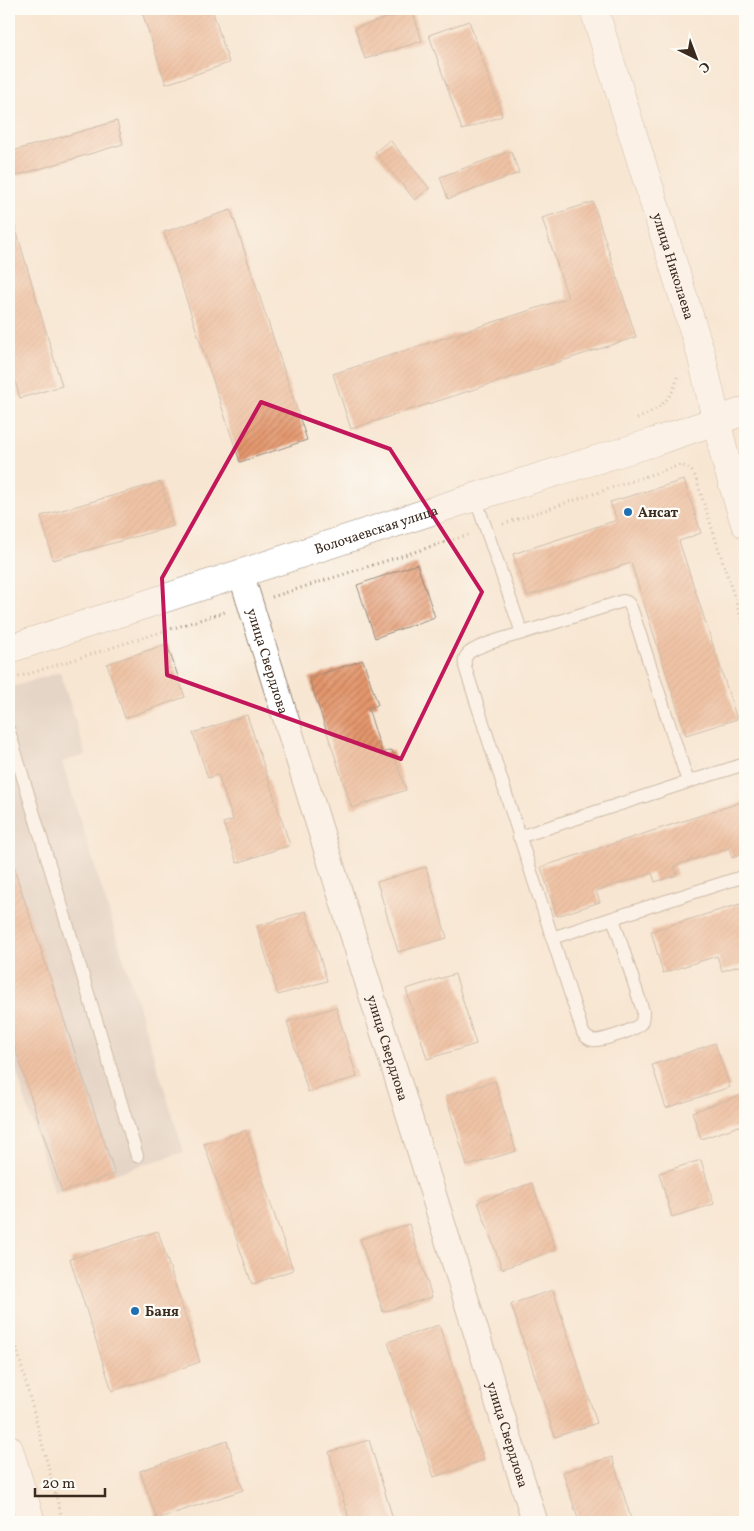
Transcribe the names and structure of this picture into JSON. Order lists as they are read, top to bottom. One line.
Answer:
{"streets":{"street":["улица Николаева","Волочаевская улица","улица Свердлова"]},"crossings":[["улица Николаева","Волочаевская улица"],["Волочаевская улица","улица Свердлова"]],"places":["Ансат","Баня"],"scale_bar":"20 m","north":"bottom right"}
